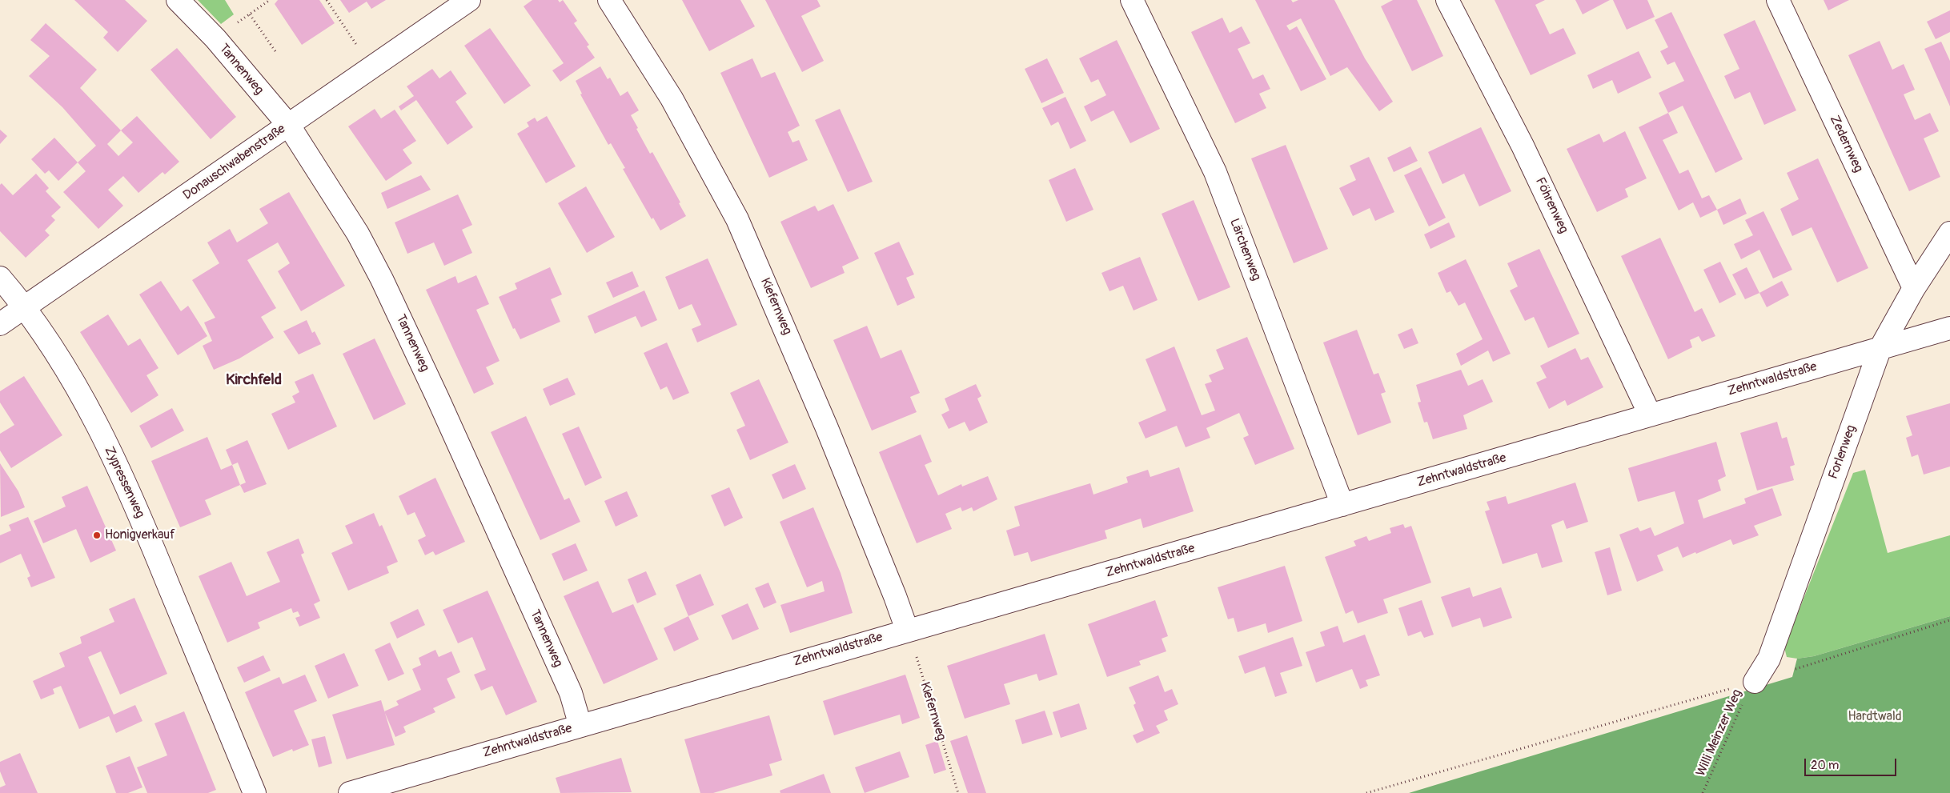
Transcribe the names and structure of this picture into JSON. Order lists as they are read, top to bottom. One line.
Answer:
{"streets":{"street":["Tannenweg","Zedernweg","Donauschwabenstraße","Föhrenweg","Lärchenweg","Kiefernweg","Zehntwaldstraße","Forlenweg","Zypressenweg"],"path":["Willi Meinzer Weg"]},"crossings":[["Tannenweg","Donauschwabenstraße"],["Tannenweg","Zehntwaldstraße"],["Zedernweg","Forlenweg"],["Donauschwabenstraße","Zypressenweg"],["Föhrenweg","Zehntwaldstraße"],["Lärchenweg","Zehntwaldstraße"],["Kiefernweg","Zehntwaldstraße"],["Zehntwaldstraße","Forlenweg"],["Forlenweg","Willi Meinzer Weg"]],"districts":["Kirchfeld"],"parks":["Hardtwald"],"places":["Honigverkauf"],"scale_bar":"20 m"}
